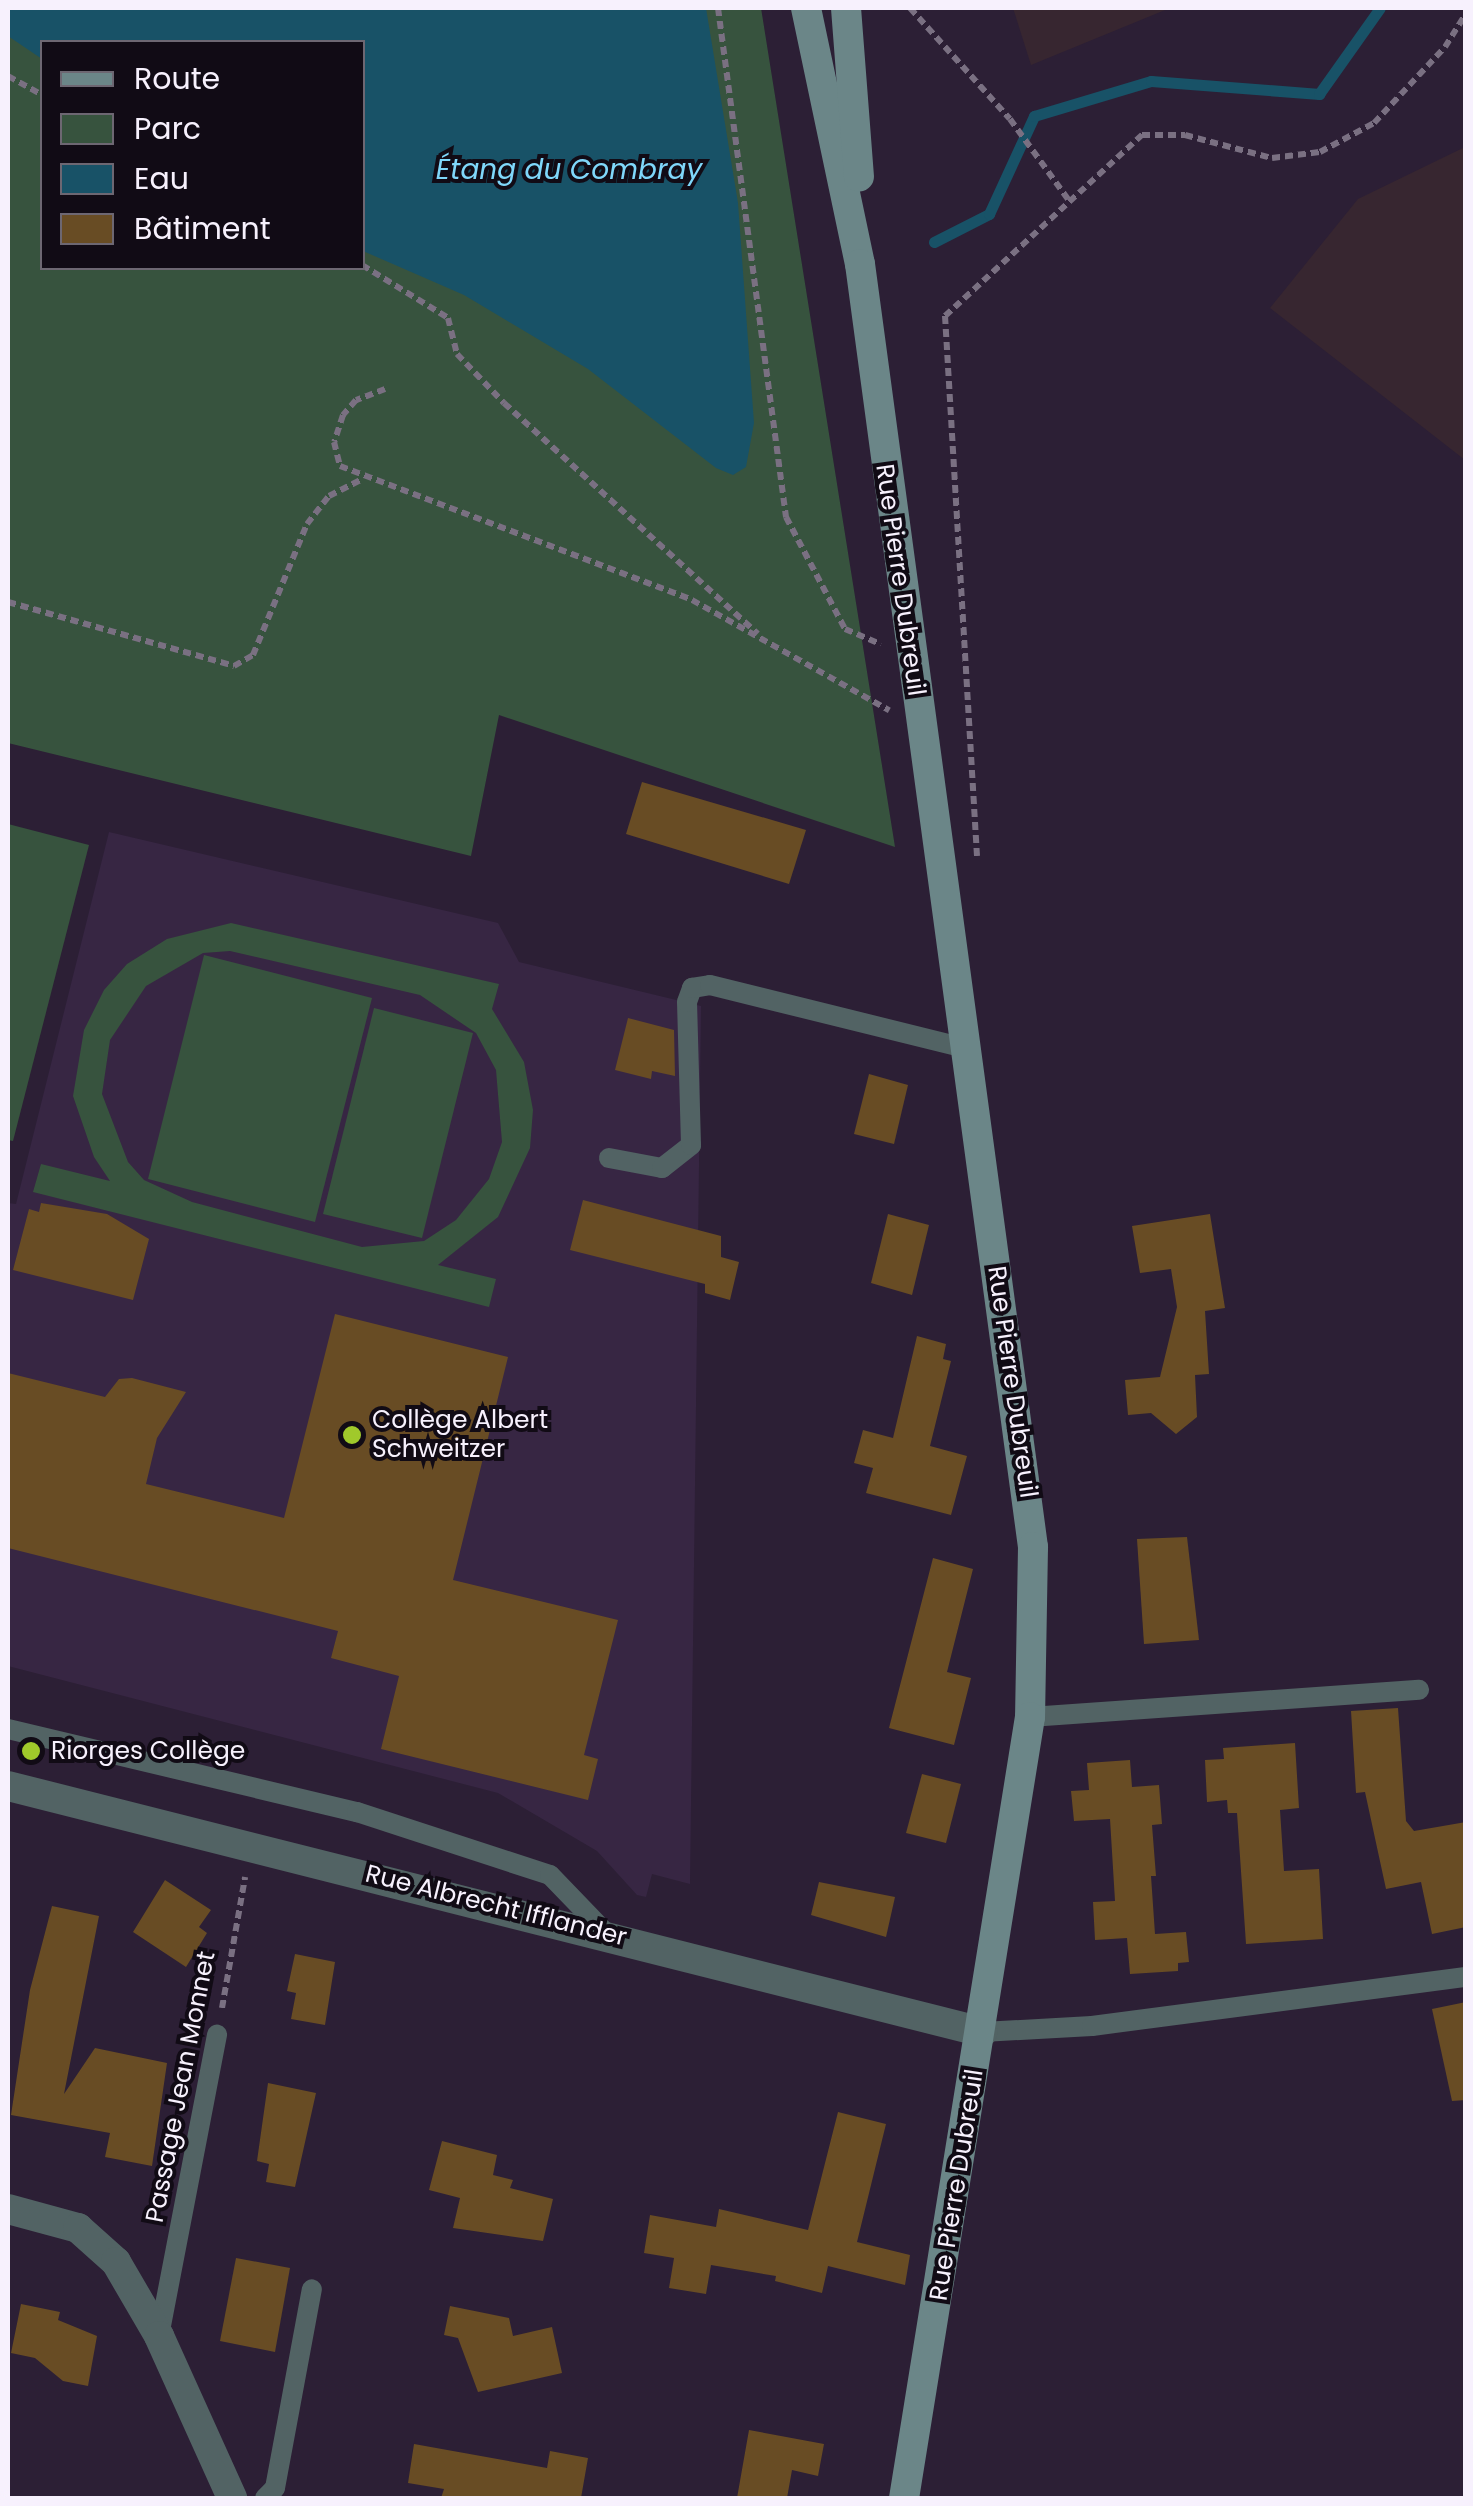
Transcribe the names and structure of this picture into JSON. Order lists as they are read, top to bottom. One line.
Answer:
{"streets":{"street":["Rue Pierre Dubreuil","Rue Albrecht Ifflander"],"lane":["Passage Jean Monnet"]},"crossings":[["Rue Pierre Dubreuil","Rue Albrecht Ifflander"],["Rue Albrecht Ifflander","Passage Jean Monnet"]],"water":["Étang du Combray"],"places":["Collège Albert Schweitzer","Riorges Collège"],"legend":["Route","Parc","Eau","Bâtiment"]}
